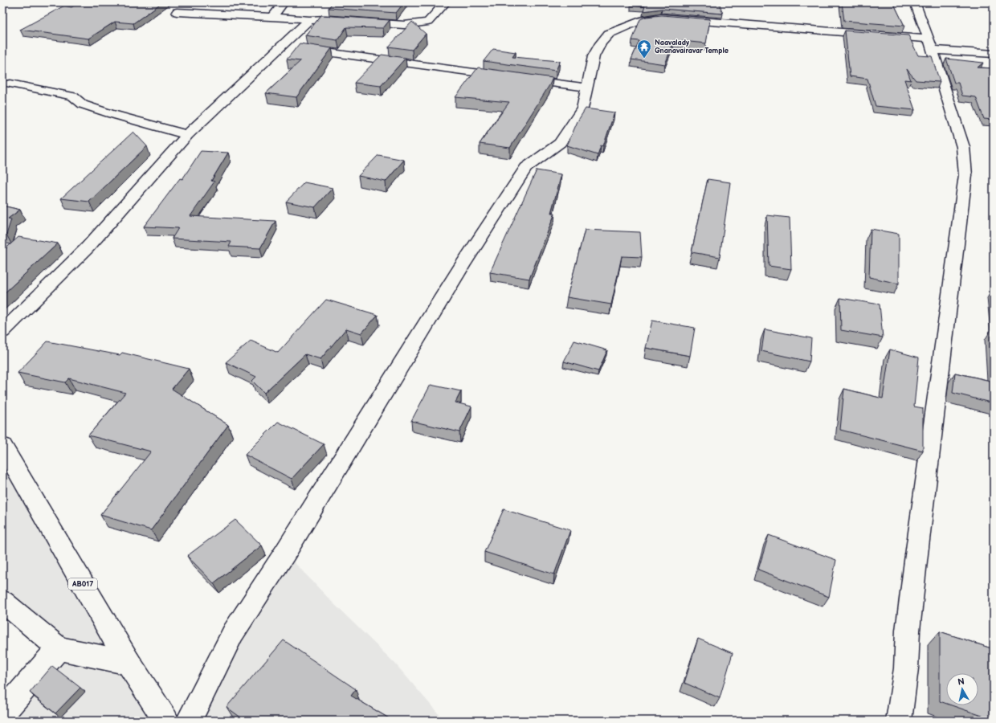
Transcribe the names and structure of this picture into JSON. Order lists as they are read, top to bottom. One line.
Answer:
{"streets":{"street":["AB017"]},"places":{"temple":["Naavalady Gnanavairavar Temple"]},"north":"top"}
